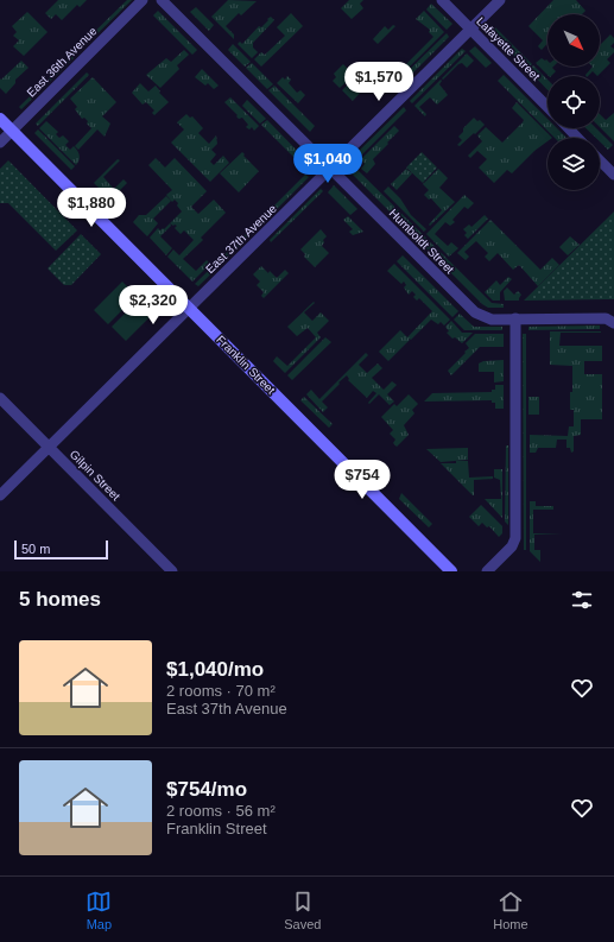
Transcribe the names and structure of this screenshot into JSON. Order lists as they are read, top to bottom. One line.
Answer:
{"streets":{"street":["Lafayette Street","East 36th Avenue","East 37th Avenue","Humboldt Street","Franklin Street","Gilpin Street"]},"crossings":[["Lafayette Street","East 37th Avenue"],["East 36th Avenue","Franklin Street"],["East 37th Avenue","Humboldt Street"],["East 37th Avenue","Franklin Street"],["East 37th Avenue","Gilpin Street"]],"scale_bar":"50 m","north":"bottom right","page":{"price":["$1,570","$1,040","$1,880","$2,320","$754"],"scale":"50 m","heading":"5 homes","list":[{"name":"$1,040/mo","note":"2 rooms · 70 m² · East 37th Avenue"},{"name":"$754/mo","note":"2 rooms · 56 m² · Franklin Street"}],"tabs":["Map","Saved","Home"]}}
